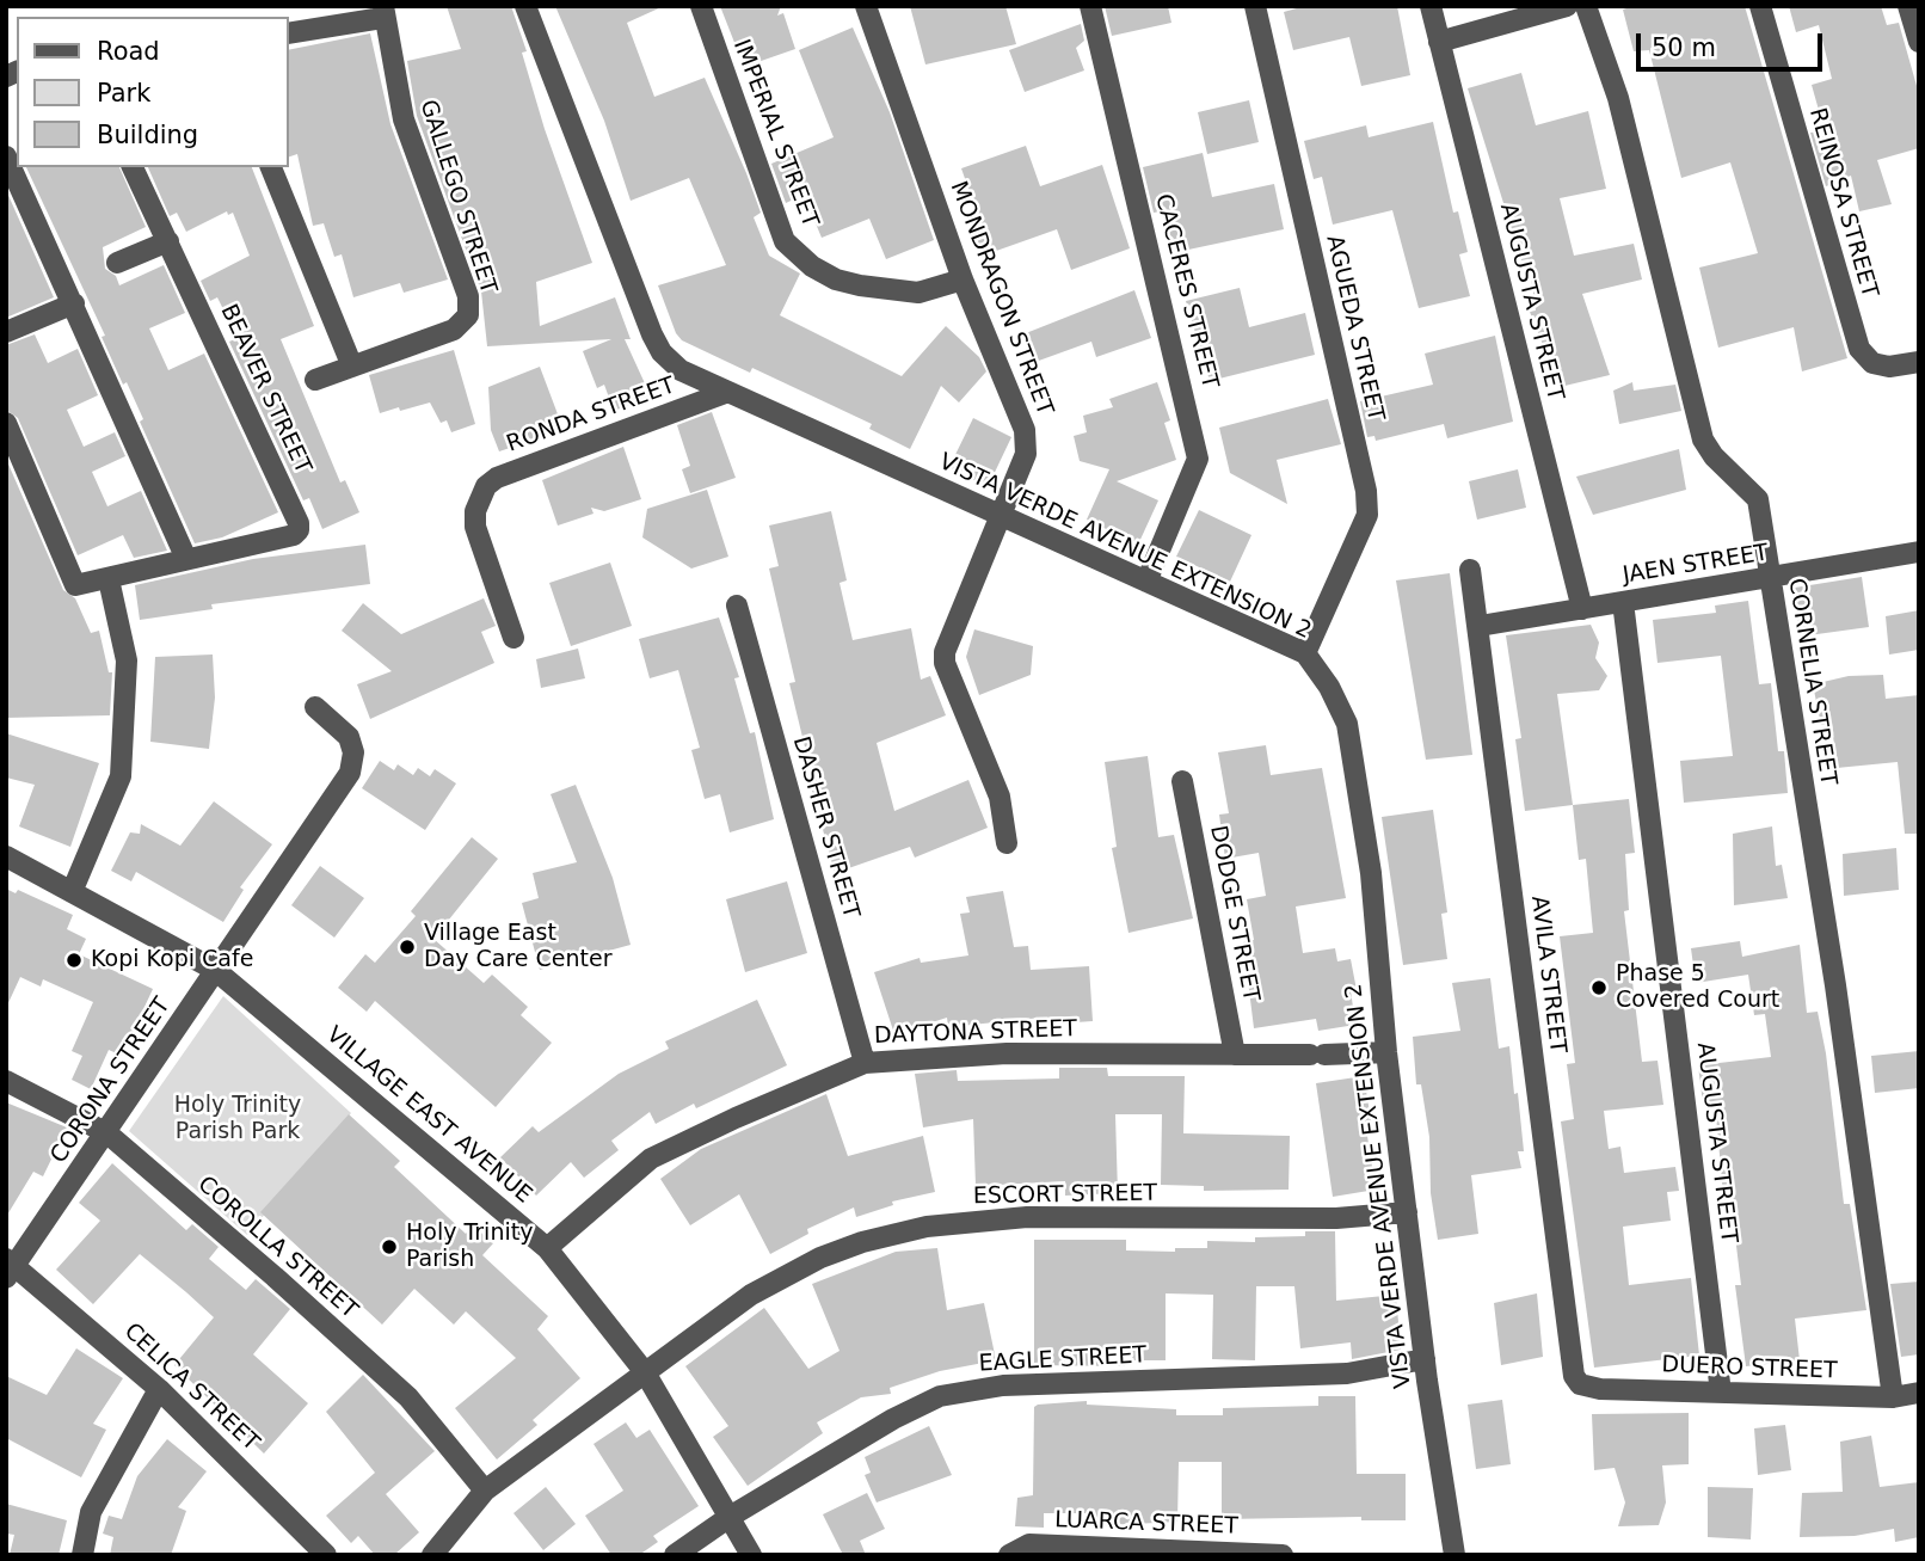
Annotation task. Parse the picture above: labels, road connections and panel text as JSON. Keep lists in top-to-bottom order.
{
  "streets": {
    "street": [
      "IMPERIAL STREET",
      "GALLEGO STREET",
      "REINOSA STREET",
      "CACERES STREET",
      "MONDRAGON STREET",
      "AUGUSTA STREET",
      "AGUEDA STREET",
      "BEAVER STREET",
      "RONDA STREET",
      "VISTA VERDE AVENUE EXTENSION 2",
      "JAEN STREET",
      "CORNELIA STREET",
      "DASHER STREET",
      "DODGE STREET",
      "AVILA STREET",
      "DAYTONA STREET",
      "CORONA STREET",
      "VILLAGE EAST AVENUE",
      "ESCORT STREET",
      "COROLLA STREET",
      "EAGLE STREET",
      "DUERO STREET",
      "CELICA STREET",
      "LUARCA STREET"
    ]
  },
  "crossings": [
    ["IMPERIAL STREET", "MONDRAGON STREET"],
    ["CACERES STREET", "VISTA VERDE AVENUE EXTENSION 2"],
    ["MONDRAGON STREET", "VISTA VERDE AVENUE EXTENSION 2"],
    ["AUGUSTA STREET", "JAEN STREET"],
    ["AUGUSTA STREET", "DUERO STREET"],
    ["AGUEDA STREET", "VISTA VERDE AVENUE EXTENSION 2"],
    ["RONDA STREET", "VISTA VERDE AVENUE EXTENSION 2"],
    ["VISTA VERDE AVENUE EXTENSION 2", "DAYTONA STREET"],
    ["VISTA VERDE AVENUE EXTENSION 2", "ESCORT STREET"],
    ["VISTA VERDE AVENUE EXTENSION 2", "EAGLE STREET"],
    ["JAEN STREET", "CORNELIA STREET"],
    ["JAEN STREET", "AVILA STREET"],
    ["CORNELIA STREET", "DUERO STREET"],
    ["DASHER STREET", "DAYTONA STREET"],
    ["DODGE STREET", "DAYTONA STREET"],
    ["AVILA STREET", "DUERO STREET"],
    ["DAYTONA STREET", "VILLAGE EAST AVENUE"],
    ["CORONA STREET", "VILLAGE EAST AVENUE"],
    ["CORONA STREET", "COROLLA STREET"],
    ["CORONA STREET", "CELICA STREET"],
    ["VILLAGE EAST AVENUE", "ESCORT STREET"],
    ["VILLAGE EAST AVENUE", "EAGLE STREET"],
    ["ESCORT STREET", "COROLLA STREET"]
  ],
  "parks": ["Holy Trinity Parish Park"],
  "places": [
    "Village East Day Care Center",
    "Kopi Kopi Cafe",
    "Phase 5 Covered Court",
    "Holy Trinity Parish"
  ],
  "legend": ["Road", "Park", "Building"],
  "scale_bar": "50 m"
}
